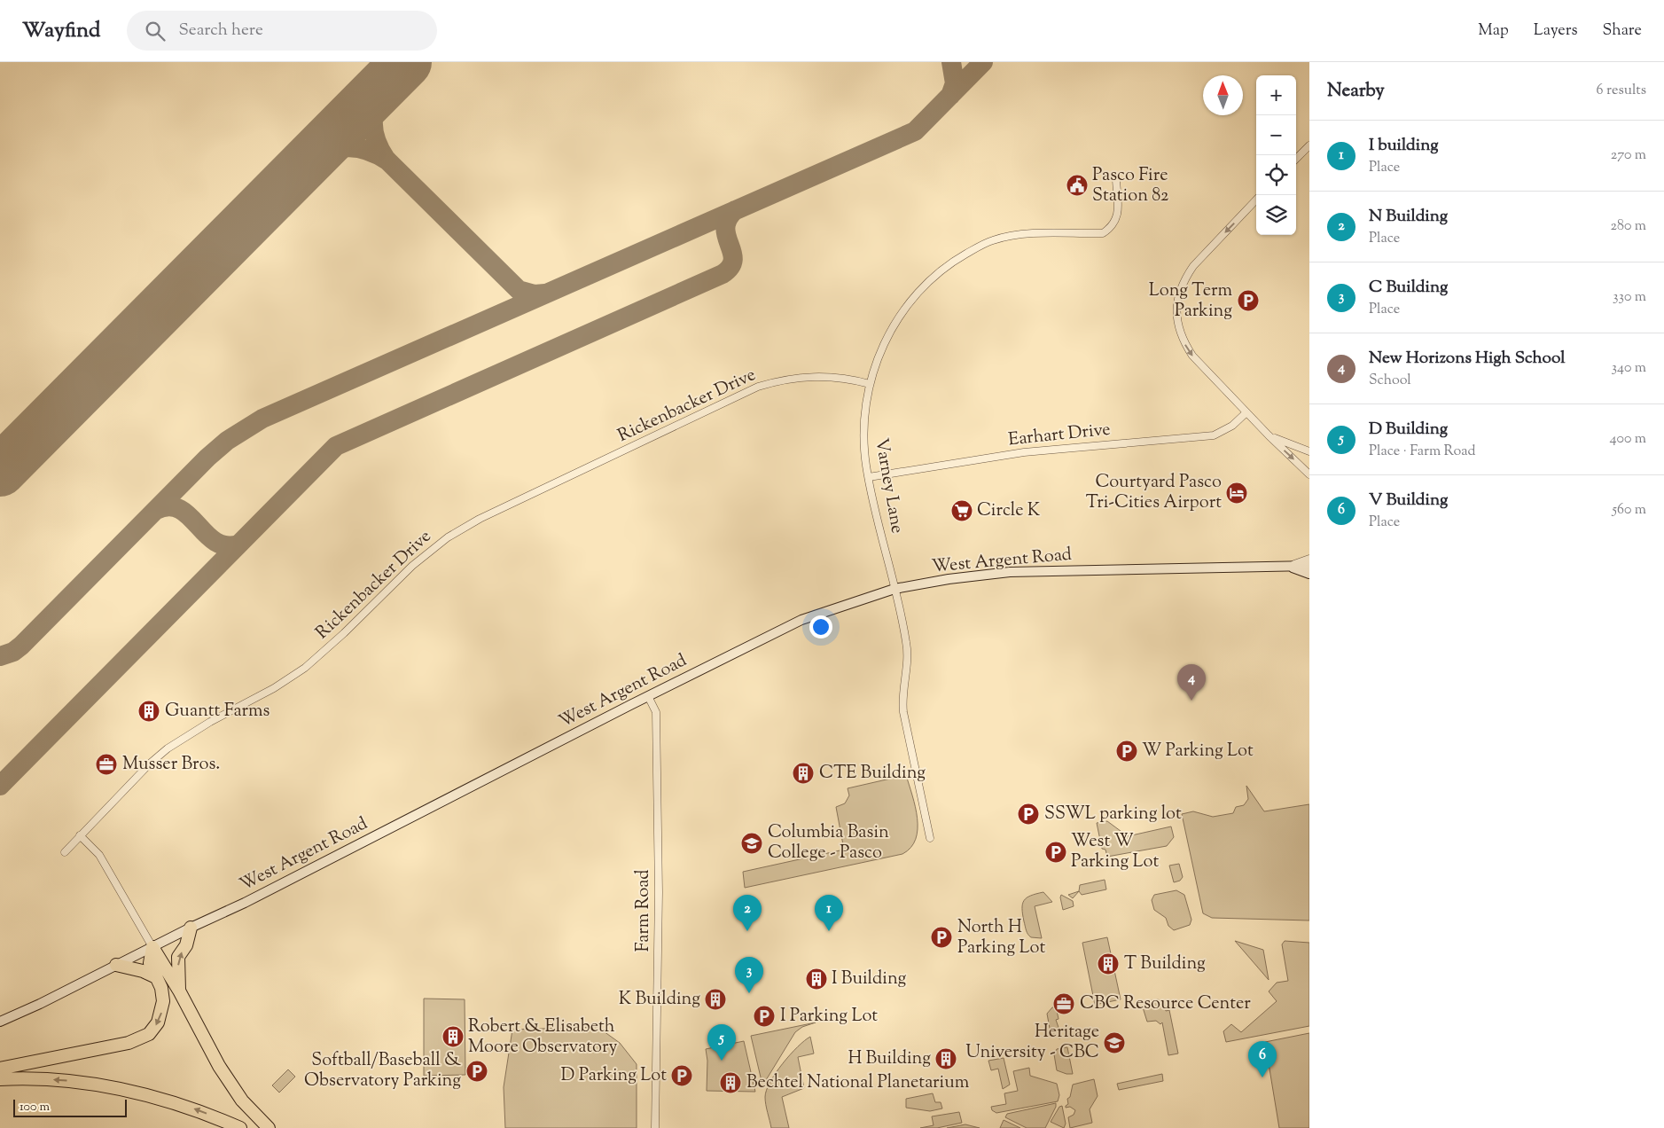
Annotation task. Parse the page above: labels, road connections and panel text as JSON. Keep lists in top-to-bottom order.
{
  "streets": {
    "main road": ["West Argent Road"],
    "street": [
      "Rickenbacker Drive",
      "Earhart Drive",
      "Varney Lane",
      "Farm Road"
    ]
  },
  "crossings": [
    ["Rickenbacker Drive", "Varney Lane"],
    ["Earhart Drive", "Varney Lane"],
    ["Varney Lane", "West Argent Road"],
    ["West Argent Road", "Farm Road"]
  ],
  "places": {
    "public building": ["Pasco Fire Station 82"],
    "parking": [
      "Long Term Parking",
      "W Parking Lot",
      "SSWL parking lot",
      "West W Parking Lot",
      "North H Parking Lot",
      "I Parking Lot",
      "Softball/Baseball & Observatory Parking",
      "D Parking Lot"
    ],
    "hotel": ["Courtyard Pasco Tri-Cities Airport"],
    "supermarket": ["Circle K"],
    "building": [
      "Guantt Farms",
      "CTE Building",
      "T Building",
      "I Building",
      "K Building",
      "Robert & Elisabeth Moore Observatory",
      "H Building",
      "Bechtel National Planetarium"
    ],
    "office": ["Musser Bros.", "CBC Resource Center"],
    "school or university": ["Columbia Basin College - Pasco", "Heritage University - CBC"]
  },
  "scale_bar": "100 m",
  "north": "top",
  "page": {
    "header": "Wayfind",
    "search": "Search here",
    "nav": ["Map", "Layers", "Share"],
    "heading": ["Nearby", "6 results"],
    "map_buttons": ["+", "−"],
    "list": [
      {
        "mark": "1",
        "name": "I building",
        "note": "Place",
        "value": "270 m"
      },
      {
        "mark": "2",
        "name": "N Building",
        "note": "Place",
        "value": "280 m"
      },
      {
        "mark": "3",
        "name": "C Building",
        "note": "Place",
        "value": "330 m"
      },
      {
        "mark": "4",
        "name": "New Horizons High School",
        "note": "School",
        "value": "340 m"
      },
      {
        "mark": "5",
        "name": "D Building",
        "note": "Place · Farm Road",
        "value": "400 m"
      },
      {
        "mark": "6",
        "name": "V Building",
        "note": "Place",
        "value": "560 m"
      }
    ],
    "pins": [
      "4",
      "1",
      "2",
      "3",
      "5",
      "6"
    ],
    "scale": "100 m"
  }
}
